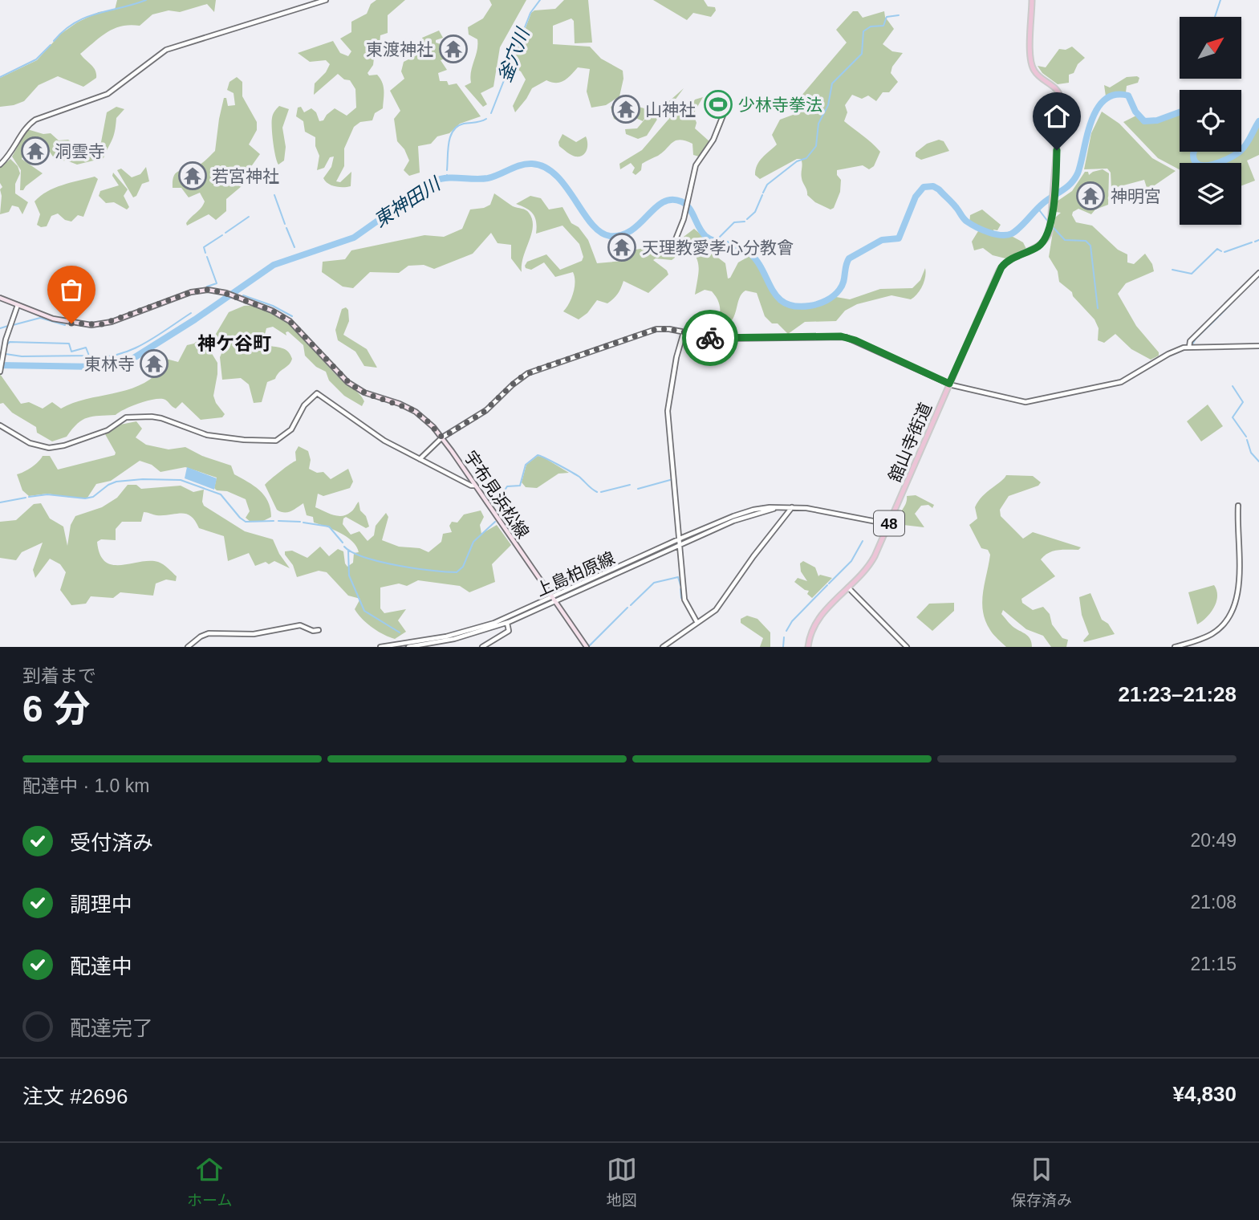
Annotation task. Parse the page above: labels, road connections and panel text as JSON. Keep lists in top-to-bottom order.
{
  "streets": {
    "main road": ["舘山寺街道", "宇布見浜松線", "48"],
    "street": ["上島柏原線"]
  },
  "crossings": [
    ["舘山寺街道", "上島柏原線"],
    ["宇布見浜松線", "上島柏原線"]
  ],
  "districts": ["神ケ谷町"],
  "water": ["釜穴川", "東神田川"],
  "places": {
    "temple": [
      "東渡神社",
      "山神社",
      "洞雲寺",
      "若宮神社",
      "神明宮",
      "天理教愛孝心分教會",
      "東林寺"
    ],
    "sports": ["少林寺拳法"]
  },
  "north": "top right",
  "page": {
    "heading": ["6 分", "到着まで", "21:23–21:28"],
    "panel": ["注文 #2696", "¥4,830"],
    "bar": "配達中 · 1.0 km",
    "list": [
      ["受付済み", "20:49"],
      ["調理中", "21:08"],
      ["配達中", "21:15"],
      "配達完了"
    ],
    "tabs": ["ホーム", "地図", "保存済み"]
  }
}
